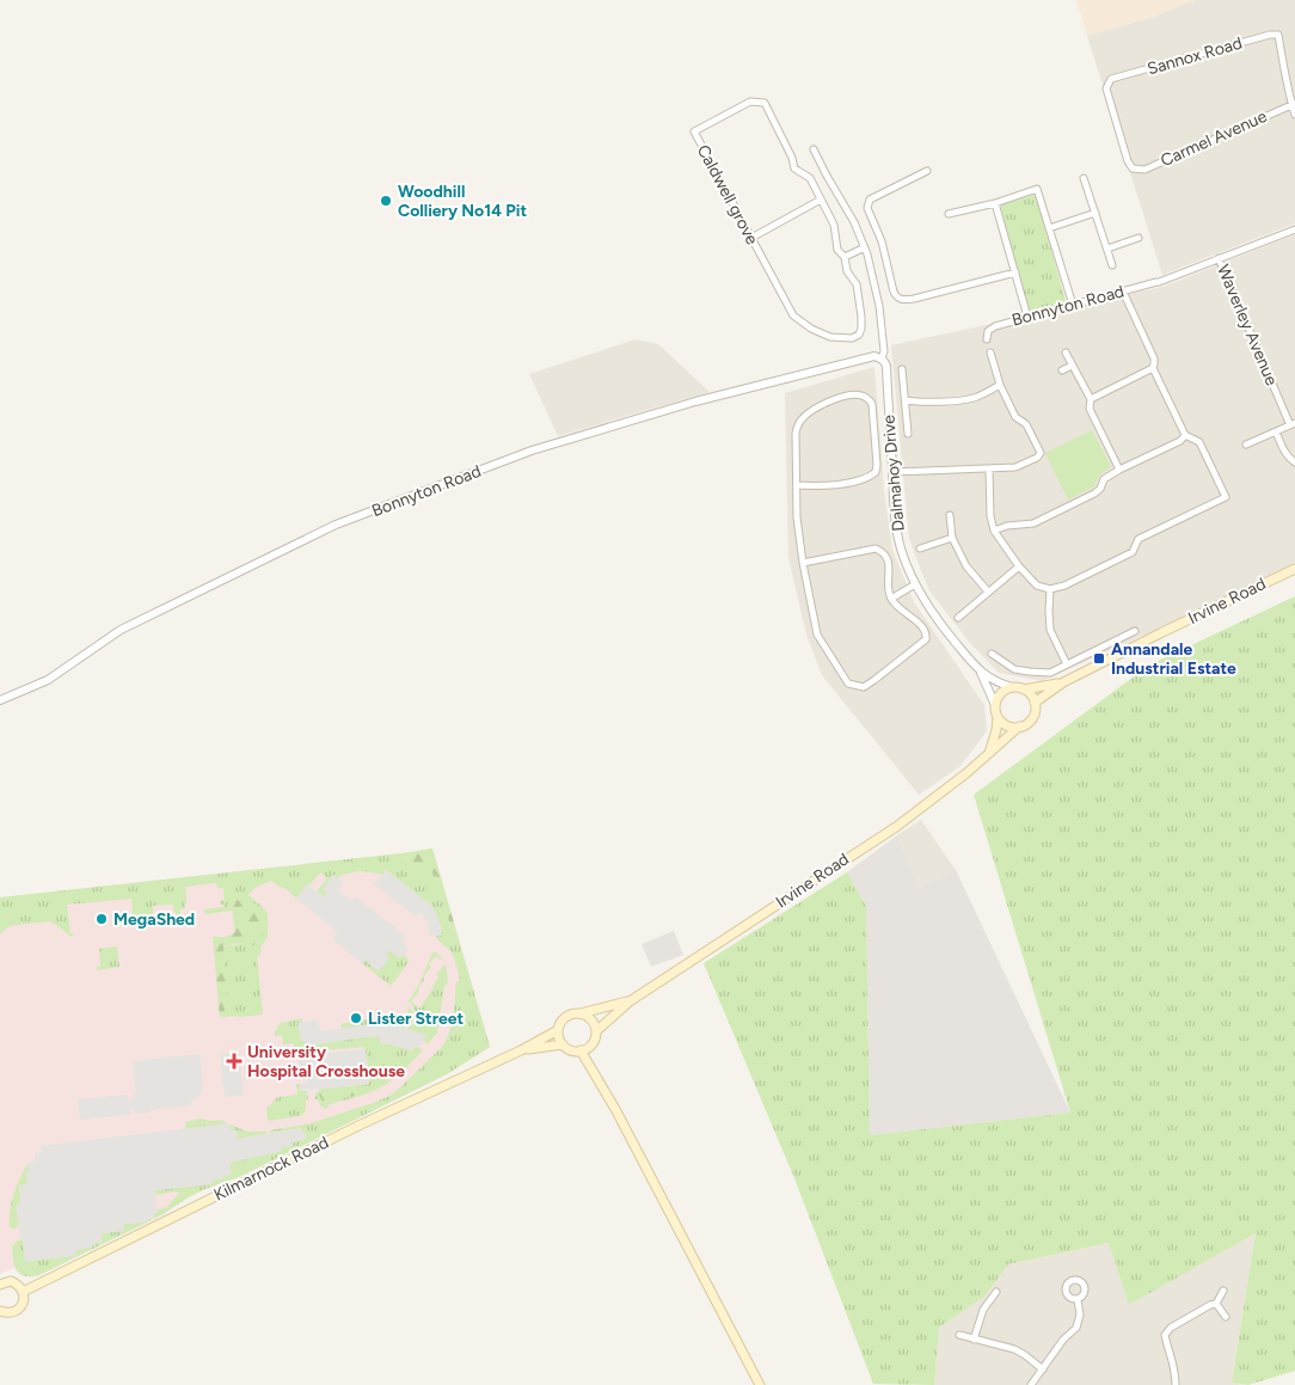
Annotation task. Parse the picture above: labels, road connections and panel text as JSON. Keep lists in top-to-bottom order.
{
  "streets": {
    "main road": ["Irvine Road", "Kilmarnock Road"],
    "street": [
      "Sannox Road",
      "Carmel Avenue",
      "Caldwell grove",
      "Bonnyton Road",
      "Waverley Avenue",
      "Dalmahoy Drive"
    ]
  },
  "crossings": [
    ["Sannox Road", "Carmel Avenue"],
    ["Bonnyton Road", "Waverley Avenue"],
    ["Bonnyton Road", "Dalmahoy Drive"],
    ["Irvine Road", "Kilmarnock Road"]
  ],
  "places": {
    "other": ["Woodhill Colliery No14 Pit", "MegaShed", "Lister Street"],
    "transit": ["Annandale Industrial Estate"],
    "health": ["University Hospital Crosshouse"]
  }
}
